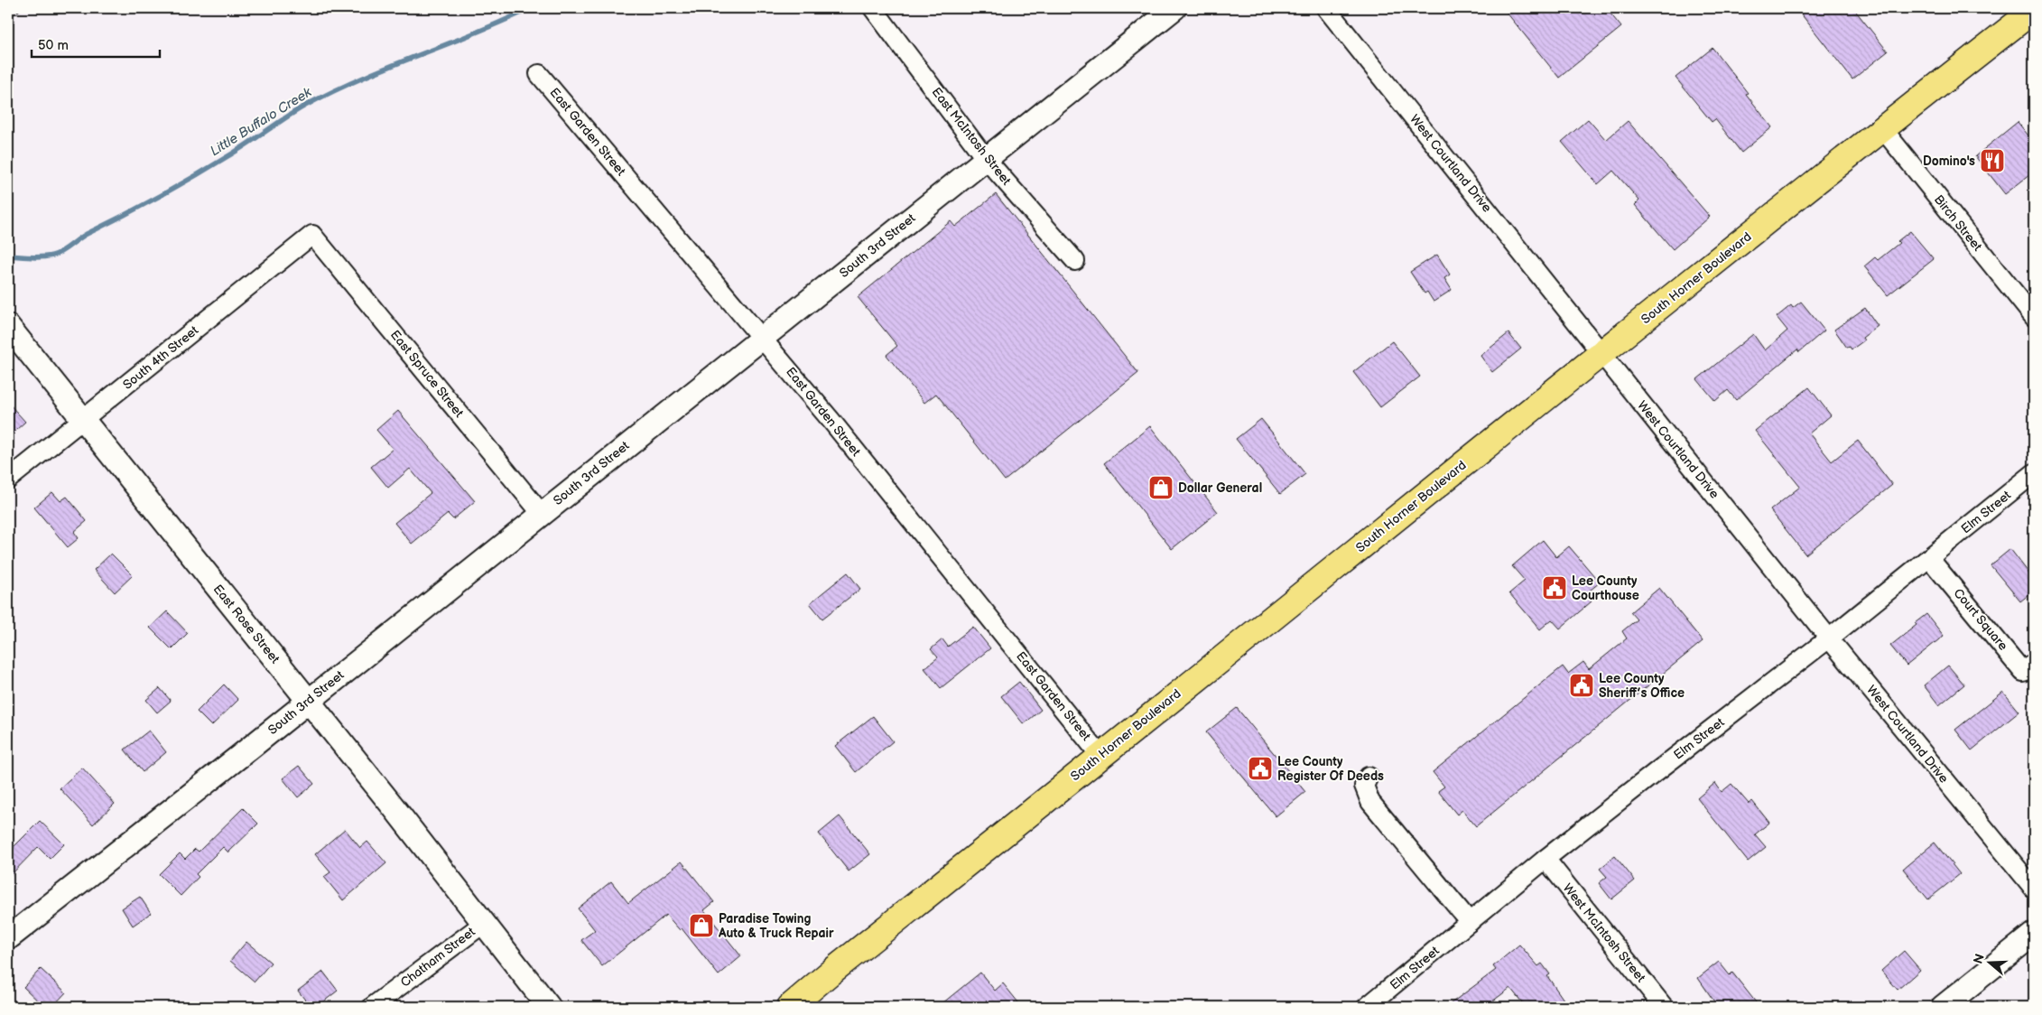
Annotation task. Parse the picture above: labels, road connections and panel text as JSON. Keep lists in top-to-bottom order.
{
  "streets": {
    "main road": ["South Horner Boulevard"],
    "street": [
      "East Garden Street",
      "East McIntosh Street",
      "West Courtland Drive",
      "Birch Street",
      "South 3rd Street",
      "South 4th Street",
      "East Spruce Street",
      "Elm Street",
      "Court Square",
      "East Rose Street",
      "West McIntosh Street",
      "Chatham Street"
    ]
  },
  "crossings": [
    ["East Garden Street", "South 3rd Street"],
    ["East Garden Street", "South Horner Boulevard"],
    ["East McIntosh Street", "South 3rd Street"],
    ["West Courtland Drive", "South Horner Boulevard"],
    ["West Courtland Drive", "Elm Street"],
    ["Birch Street", "South Horner Boulevard"],
    ["South 3rd Street", "East Spruce Street"],
    ["South 3rd Street", "East Rose Street"],
    ["South 4th Street", "East Spruce Street"],
    ["South 4th Street", "East Rose Street"],
    ["Elm Street", "Court Square"],
    ["Elm Street", "West McIntosh Street"],
    ["East Rose Street", "Chatham Street"]
  ],
  "water": ["Little Buffalo Creek"],
  "places": {
    "restaurant": ["Domino's"],
    "shop": ["Dollar General", "Paradise Towing Auto & Truck Repair"],
    "public building": ["Lee County Courthouse", "Lee County Sheriff’s Office", "Lee County Register Of Deeds"]
  },
  "scale_bar": "50 m",
  "north": "left"
}
